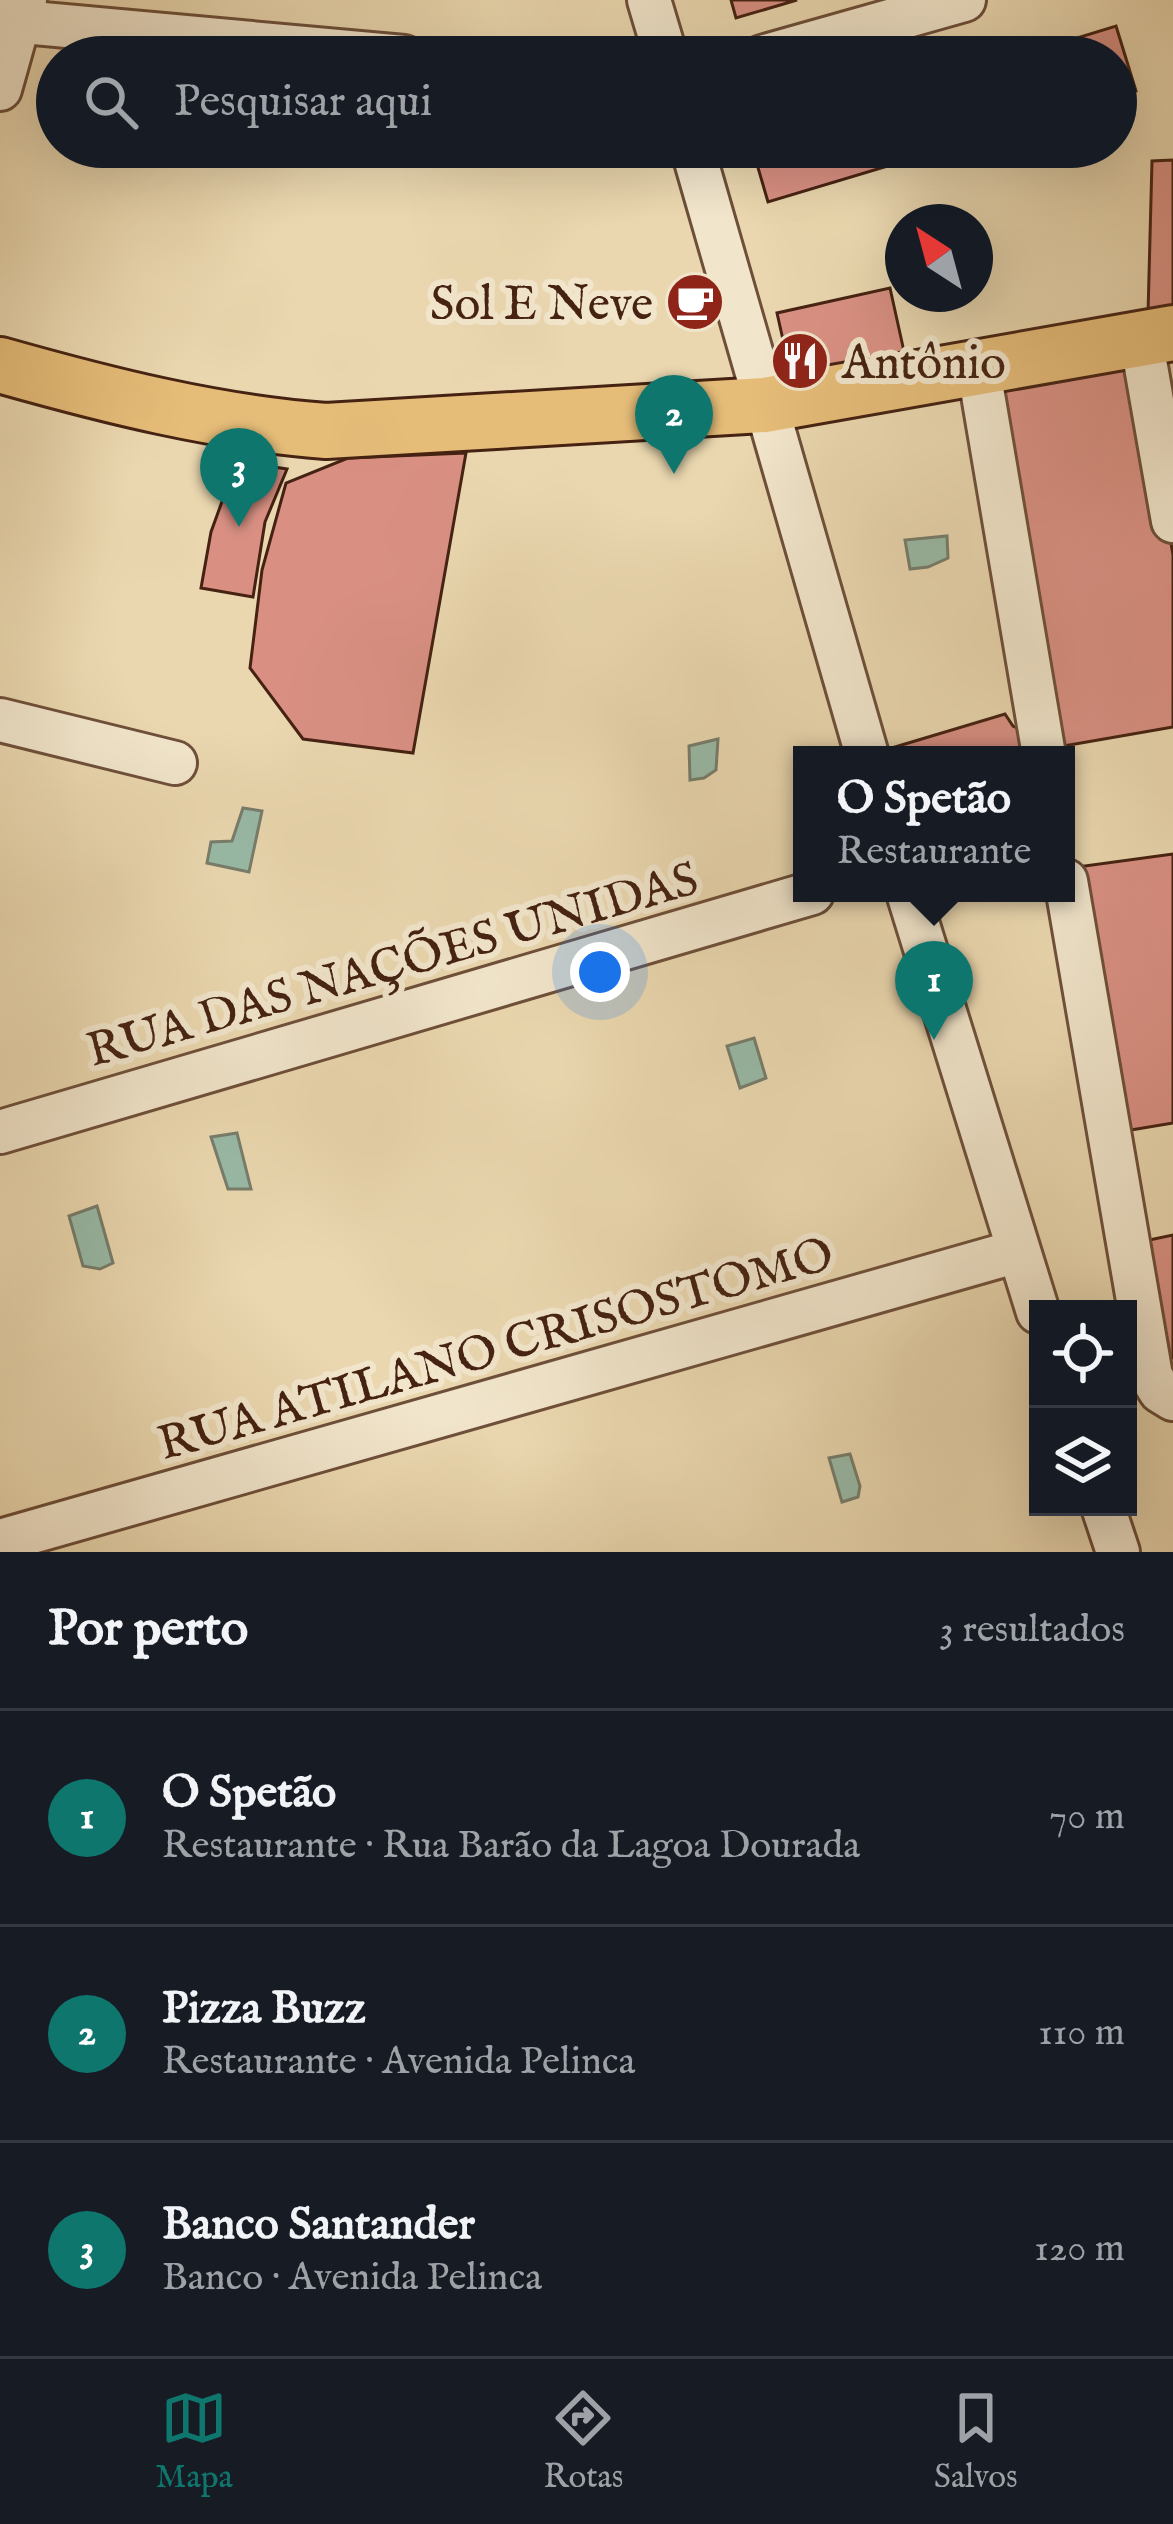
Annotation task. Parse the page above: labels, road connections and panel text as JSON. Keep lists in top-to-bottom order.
{
  "streets": {
    "street": ["RUA DAS NAÇÕES UNIDAS", "RUA ATILANO CRISOSTOMO"]
  },
  "places": {
    "cafe": ["Sol E Neve"],
    "restaurant": ["Antônio"]
  },
  "north": "top left",
  "page": {
    "search": "Pesquisar aqui",
    "pins": ["2", "3", "1"],
    "popup": ["O Spetão", "Restaurante"],
    "heading": ["Por perto", "3 resultados"],
    "list": [
      {
        "mark": "1",
        "name": "O Spetão",
        "note": "Restaurante · Rua Barão da Lagoa Dourada",
        "value": "70 m"
      },
      {
        "mark": "2",
        "name": "Pizza Buzz",
        "note": "Restaurante · Avenida Pelinca",
        "value": "110 m"
      },
      {
        "mark": "3",
        "name": "Banco Santander",
        "note": "Banco · Avenida Pelinca",
        "value": "120 m"
      }
    ],
    "nav": ["Mapa", "Rotas", "Salvos"]
  }
}
